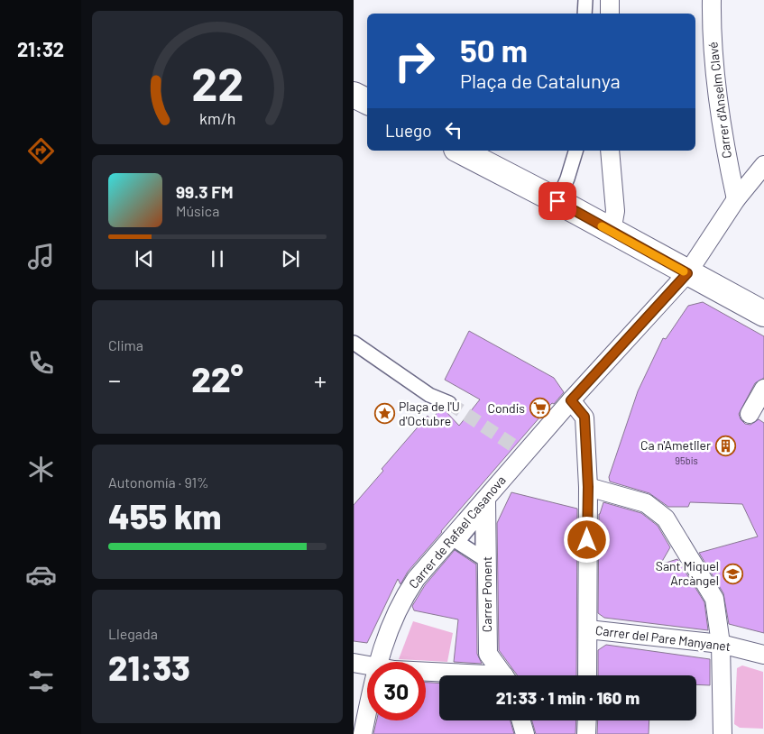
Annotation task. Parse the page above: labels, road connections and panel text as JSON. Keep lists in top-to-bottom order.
{
  "streets": {
    "street": [
      "Carrer d'Anselm Clavé",
      "Carrer de Rafael Casanova",
      "Carrer Ponent",
      "Carrer del Pare Manyanet"
    ]
  },
  "crossings": [
    ["Carrer d'Anselm Clavé", "Carrer de Rafael Casanova"],
    ["Carrer de Rafael Casanova", "Carrer Ponent"]
  ],
  "places": {
    "supermarket": ["Condis"],
    "place": ["Plaça de l'U d'Octubre"],
    "building": ["Ca n'Ametller"],
    "school or university": ["Sant Miquel Arcàngel"]
  },
  "house_numbers": ["95bis"],
  "page": {
    "tabs": "21:32",
    "turn": ["50 m", "Plaça de Catalunya"],
    "then": "Luego",
    "song": ["99.3 FM", "Música"],
    "tile": [
      "Clima",
      ["Autonomía · 91%", "455 km"],
      ["Llegada", "21:33"]
    ],
    "heat": ["−", "22°", "+"],
    "limit": "30",
    "trip": "21:33 · 1 min · 160 m",
    "gauge": ["22", "km/h"]
  }
}
